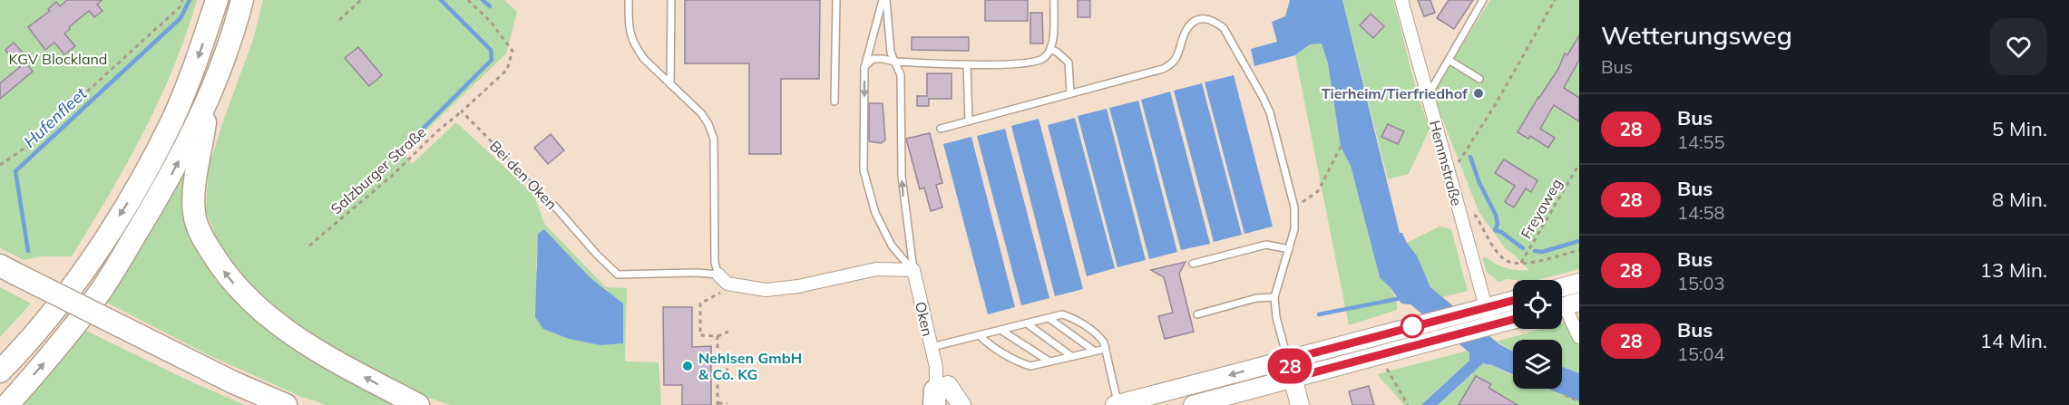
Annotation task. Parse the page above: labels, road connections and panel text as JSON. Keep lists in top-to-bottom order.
{
  "streets": {
    "street": ["Hemmstraße", "Oken"],
    "lane": ["Bei den Oken"],
    "path": ["Salzburger Straße", "Freyaweg"]
  },
  "crossings": [
    ["Salzburger Straße", "Bei den Oken"]
  ],
  "water": ["Hufenfleet"],
  "parks": ["KGV Blockland"],
  "places": ["Tierheim/Tierfriedhof", "Nehlsen GmbH & Co. KG"],
  "lines": ["bus line 28"],
  "page": {
    "on_map": "28",
    "heading": ["Wetterungsweg", "Bus"],
    "list": [
      {
        "mark": "28",
        "name": "Bus",
        "note": "14:55",
        "value": "5 Min."
      },
      {
        "mark": "28",
        "name": "Bus",
        "note": "14:58",
        "value": "8 Min."
      },
      {
        "mark": "28",
        "name": "Bus",
        "note": "15:03",
        "value": "13 Min."
      },
      {
        "mark": "28",
        "name": "Bus",
        "note": "15:04",
        "value": "14 Min."
      }
    ]
  }
}
